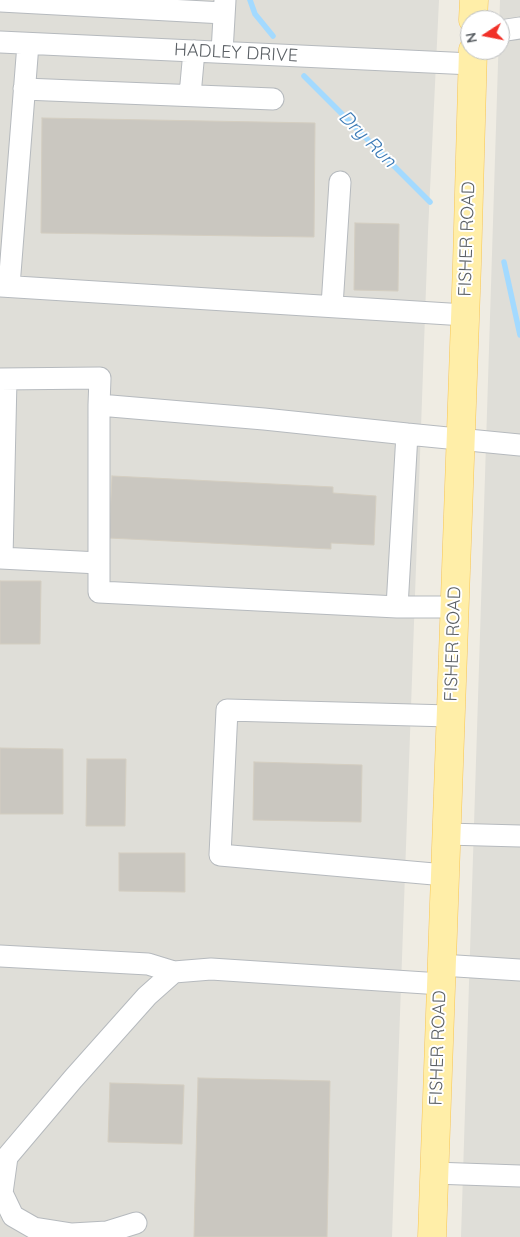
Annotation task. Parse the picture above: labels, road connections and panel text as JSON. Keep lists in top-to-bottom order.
{
  "streets": {
    "main road": ["FISHER ROAD"],
    "street": ["HADLEY DRIVE"]
  },
  "water": ["Dry Run"],
  "north": "left"
}
